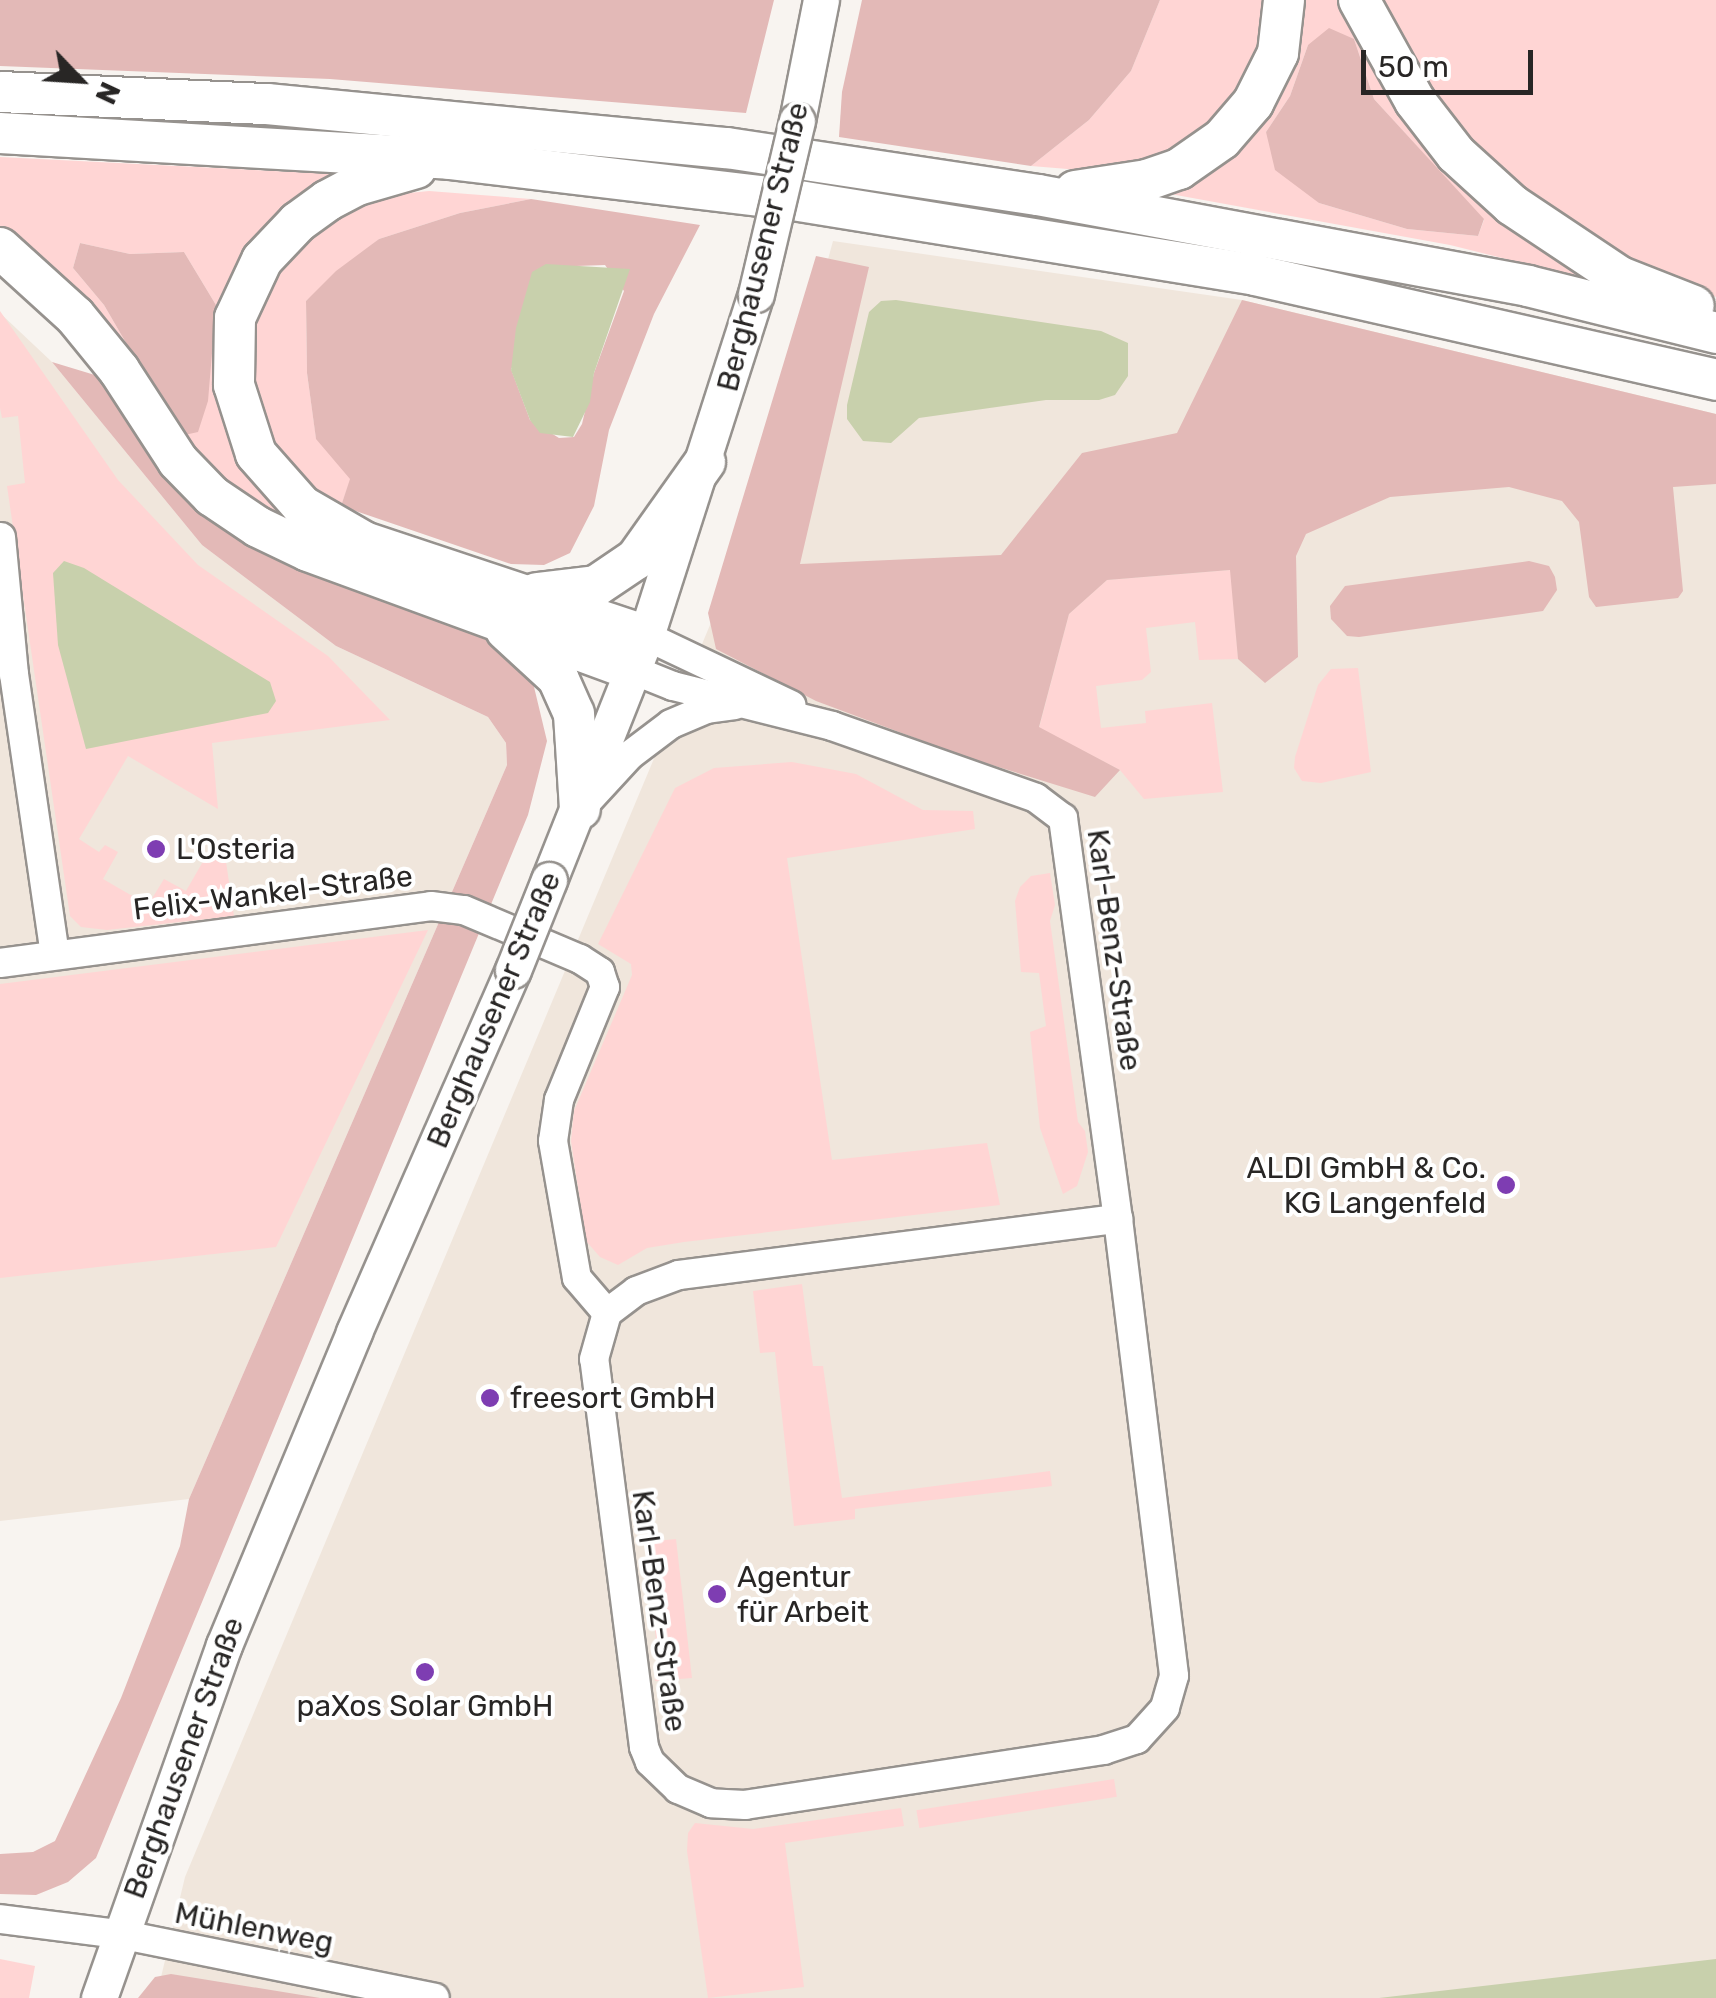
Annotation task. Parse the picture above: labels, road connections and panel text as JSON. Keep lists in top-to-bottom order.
{
  "streets": {
    "main road": ["Berghausener Straße"],
    "street": ["Felix-Wankel-Straße", "Karl-Benz-Straße", "Mühlenweg"]
  },
  "crossings": [
    ["Berghausener Straße", "Karl-Benz-Straße"],
    ["Berghausener Straße", "Mühlenweg"],
    ["Felix-Wankel-Straße", "Karl-Benz-Straße"]
  ],
  "places": [
    "L'Osteria",
    "ALDI GmbH & Co. KG Langenfeld",
    "freesort GmbH",
    "Agentur für Arbeit",
    "paXos Solar GmbH"
  ],
  "scale_bar": "50 m",
  "north": "bottom right"
}
